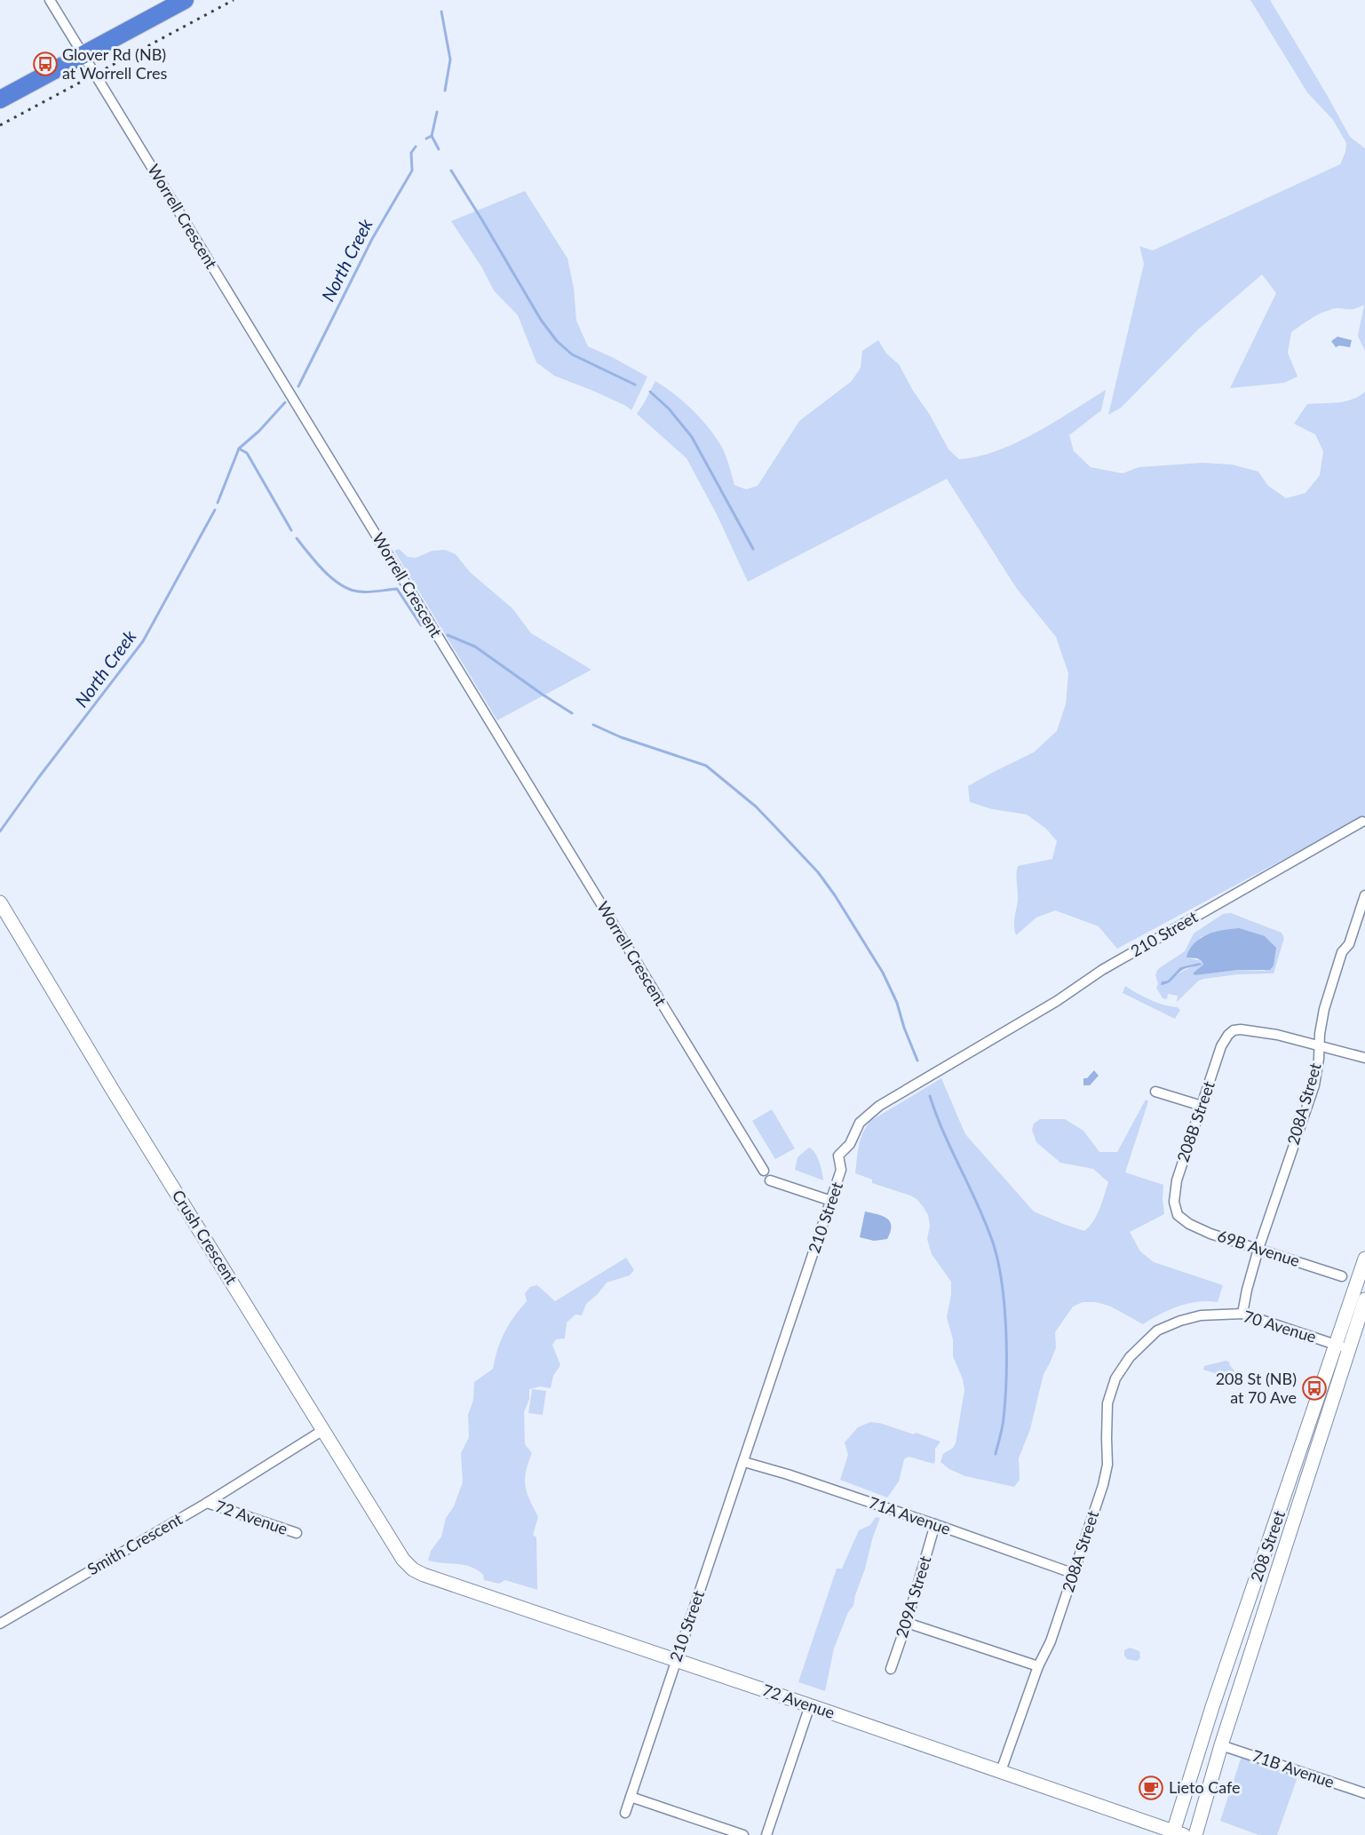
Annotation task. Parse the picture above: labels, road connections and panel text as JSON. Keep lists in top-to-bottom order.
{
  "streets": {
    "main road": ["Crush Crescent", "72 Avenue", "208 Street"],
    "street": [
      "Worrell Crescent",
      "210 Street",
      "208A Street",
      "208B Street",
      "69B Avenue",
      "70 Avenue",
      "71A Avenue",
      "Smith Crescent",
      "209A Street",
      "71B Avenue"
    ]
  },
  "crossings": [
    ["210 Street", "71A Avenue"],
    ["210 Street", "72 Avenue"],
    ["208A Street", "208B Street"],
    ["208A Street", "69B Avenue"],
    ["208A Street", "70 Avenue"],
    ["208A Street", "71A Avenue"],
    ["208A Street", "72 Avenue"],
    ["208B Street", "69B Avenue"],
    ["Crush Crescent", "72 Avenue"],
    ["Crush Crescent", "Smith Crescent"],
    ["70 Avenue", "208 Street"],
    ["71A Avenue", "209A Street"],
    ["72 Avenue", "Smith Crescent"],
    ["72 Avenue", "208 Street"],
    ["208 Street", "71B Avenue"]
  ],
  "water": ["North Creek"],
  "places": {
    "bus stop": ["Glover Rd (NB) at Worrell Cres", "208 St (NB) at 70 Ave"],
    "cafe": ["Lieto Cafe"]
  }
}
